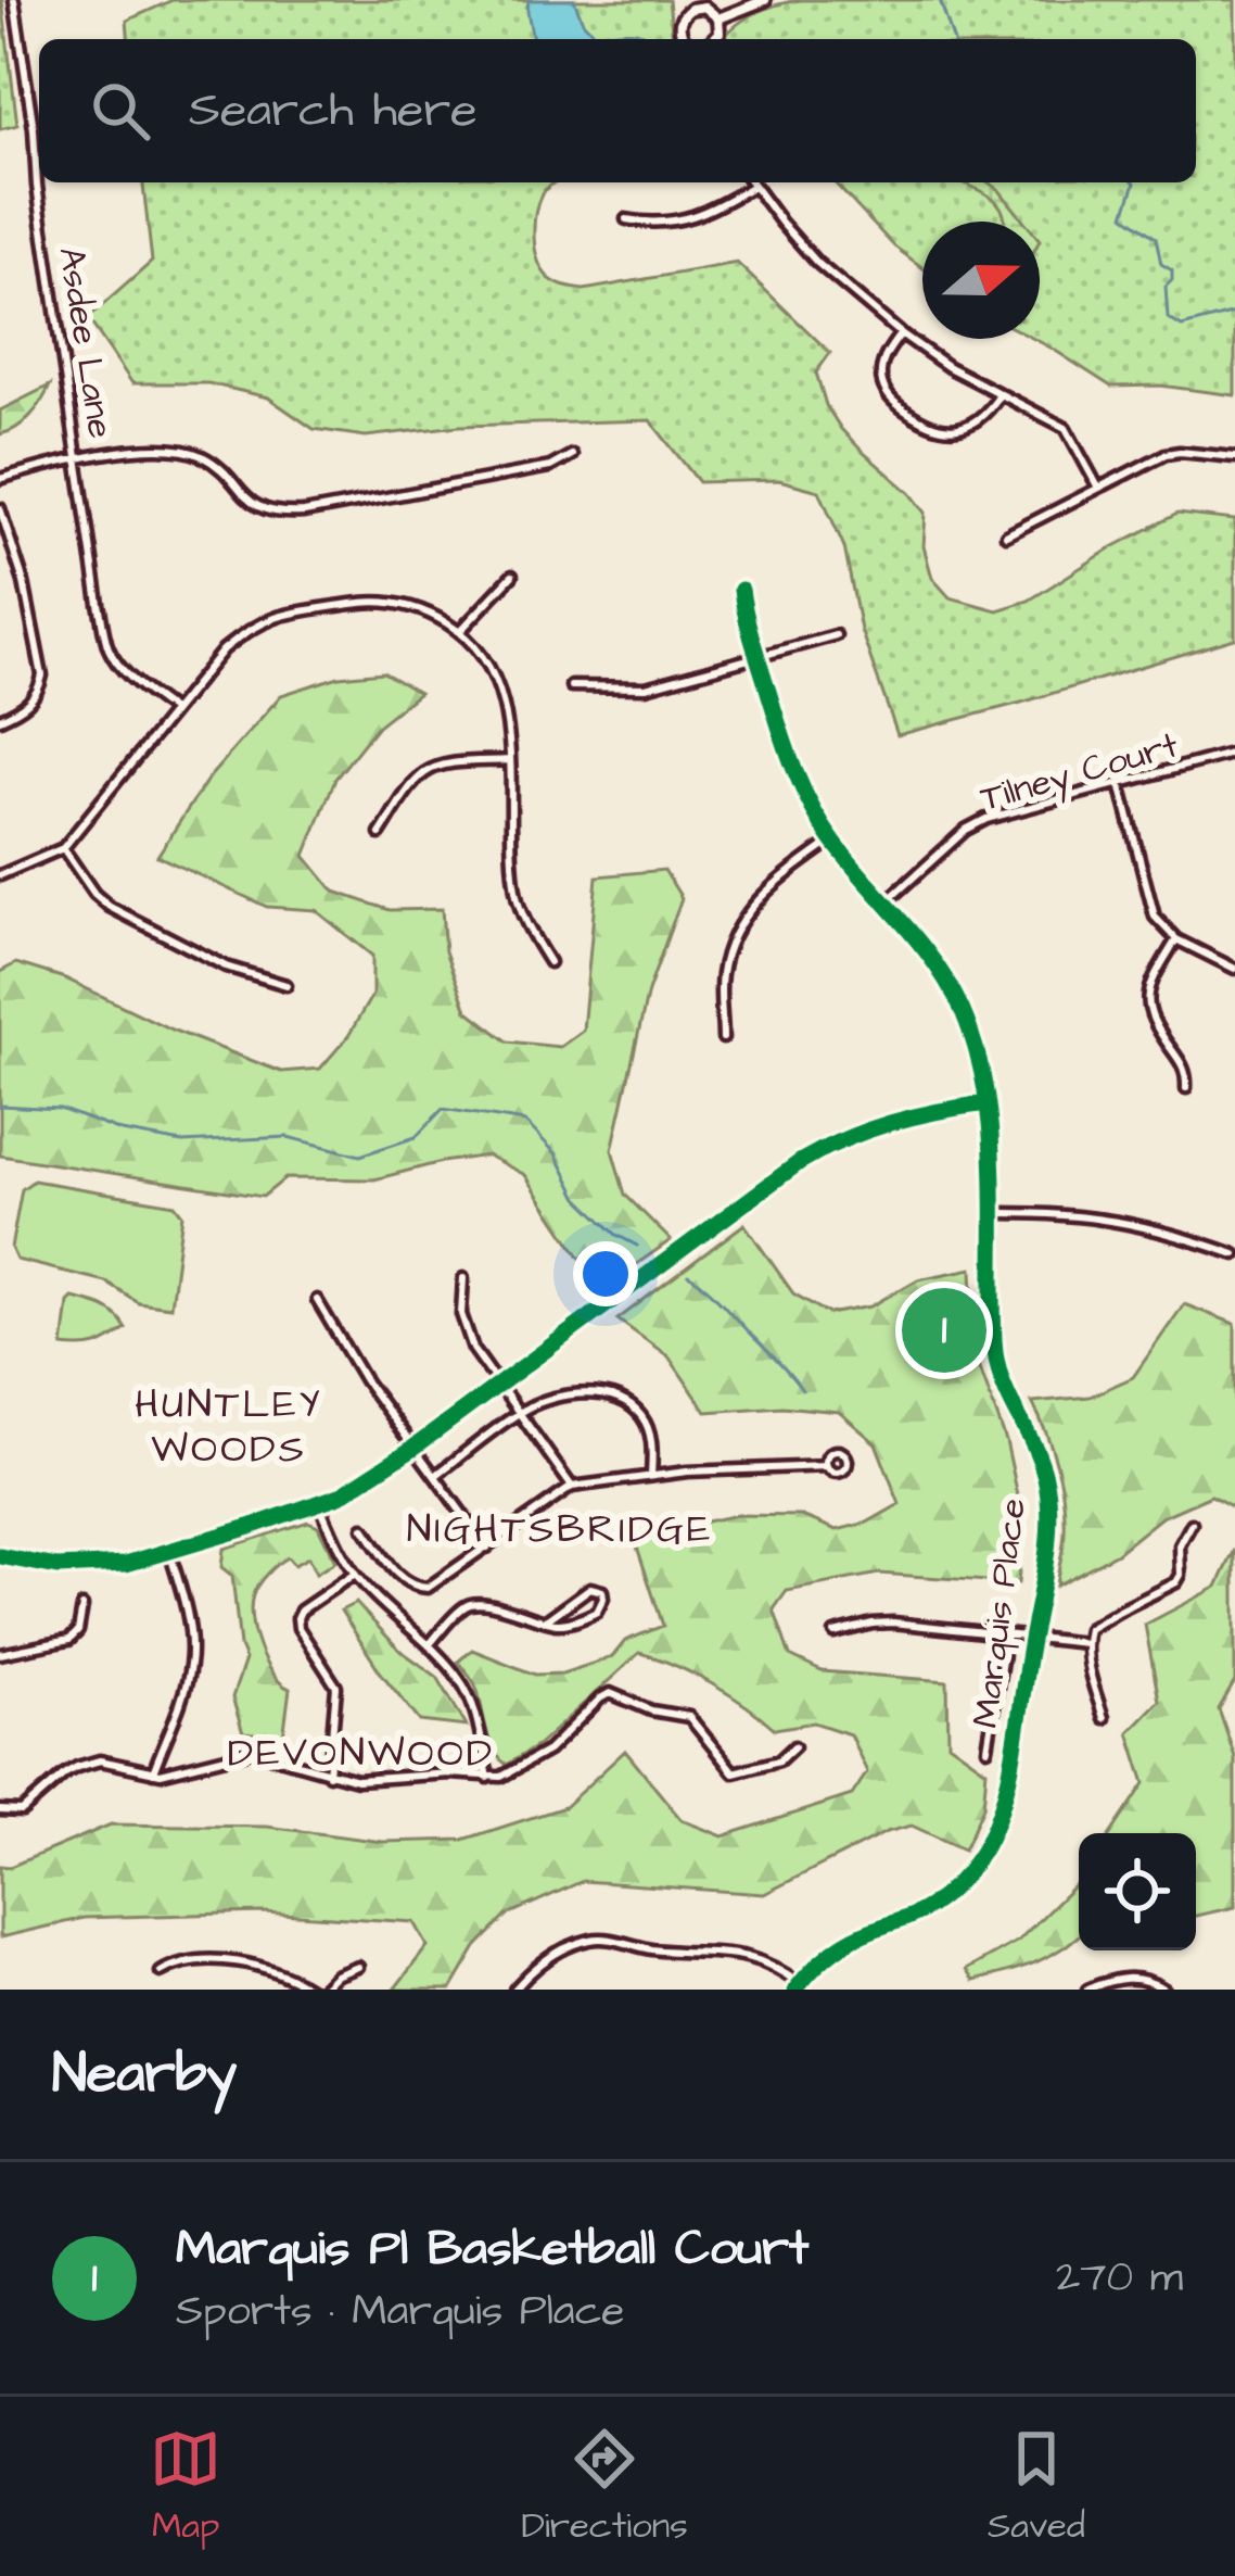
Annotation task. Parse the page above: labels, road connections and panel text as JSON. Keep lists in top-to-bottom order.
{
  "streets": {
    "street": ["Asdee Lane", "Tilney Court", "Marquis Place"]
  },
  "crossings": [
    ["Tilney Court", "Marquis Place"]
  ],
  "districts": ["HUNTLEY WOODS", "NIGHTSBRIDGE", "DEVONWOOD"],
  "north": "right",
  "page": {
    "search": "Search here",
    "pins": "1",
    "heading": "Nearby",
    "list": [
      {
        "mark": "1",
        "name": "Marquis Pl Basketball Court",
        "note": "Sports · Marquis Place",
        "value": "270 m"
      }
    ],
    "nav": ["Map", "Directions", "Saved"]
  }
}
